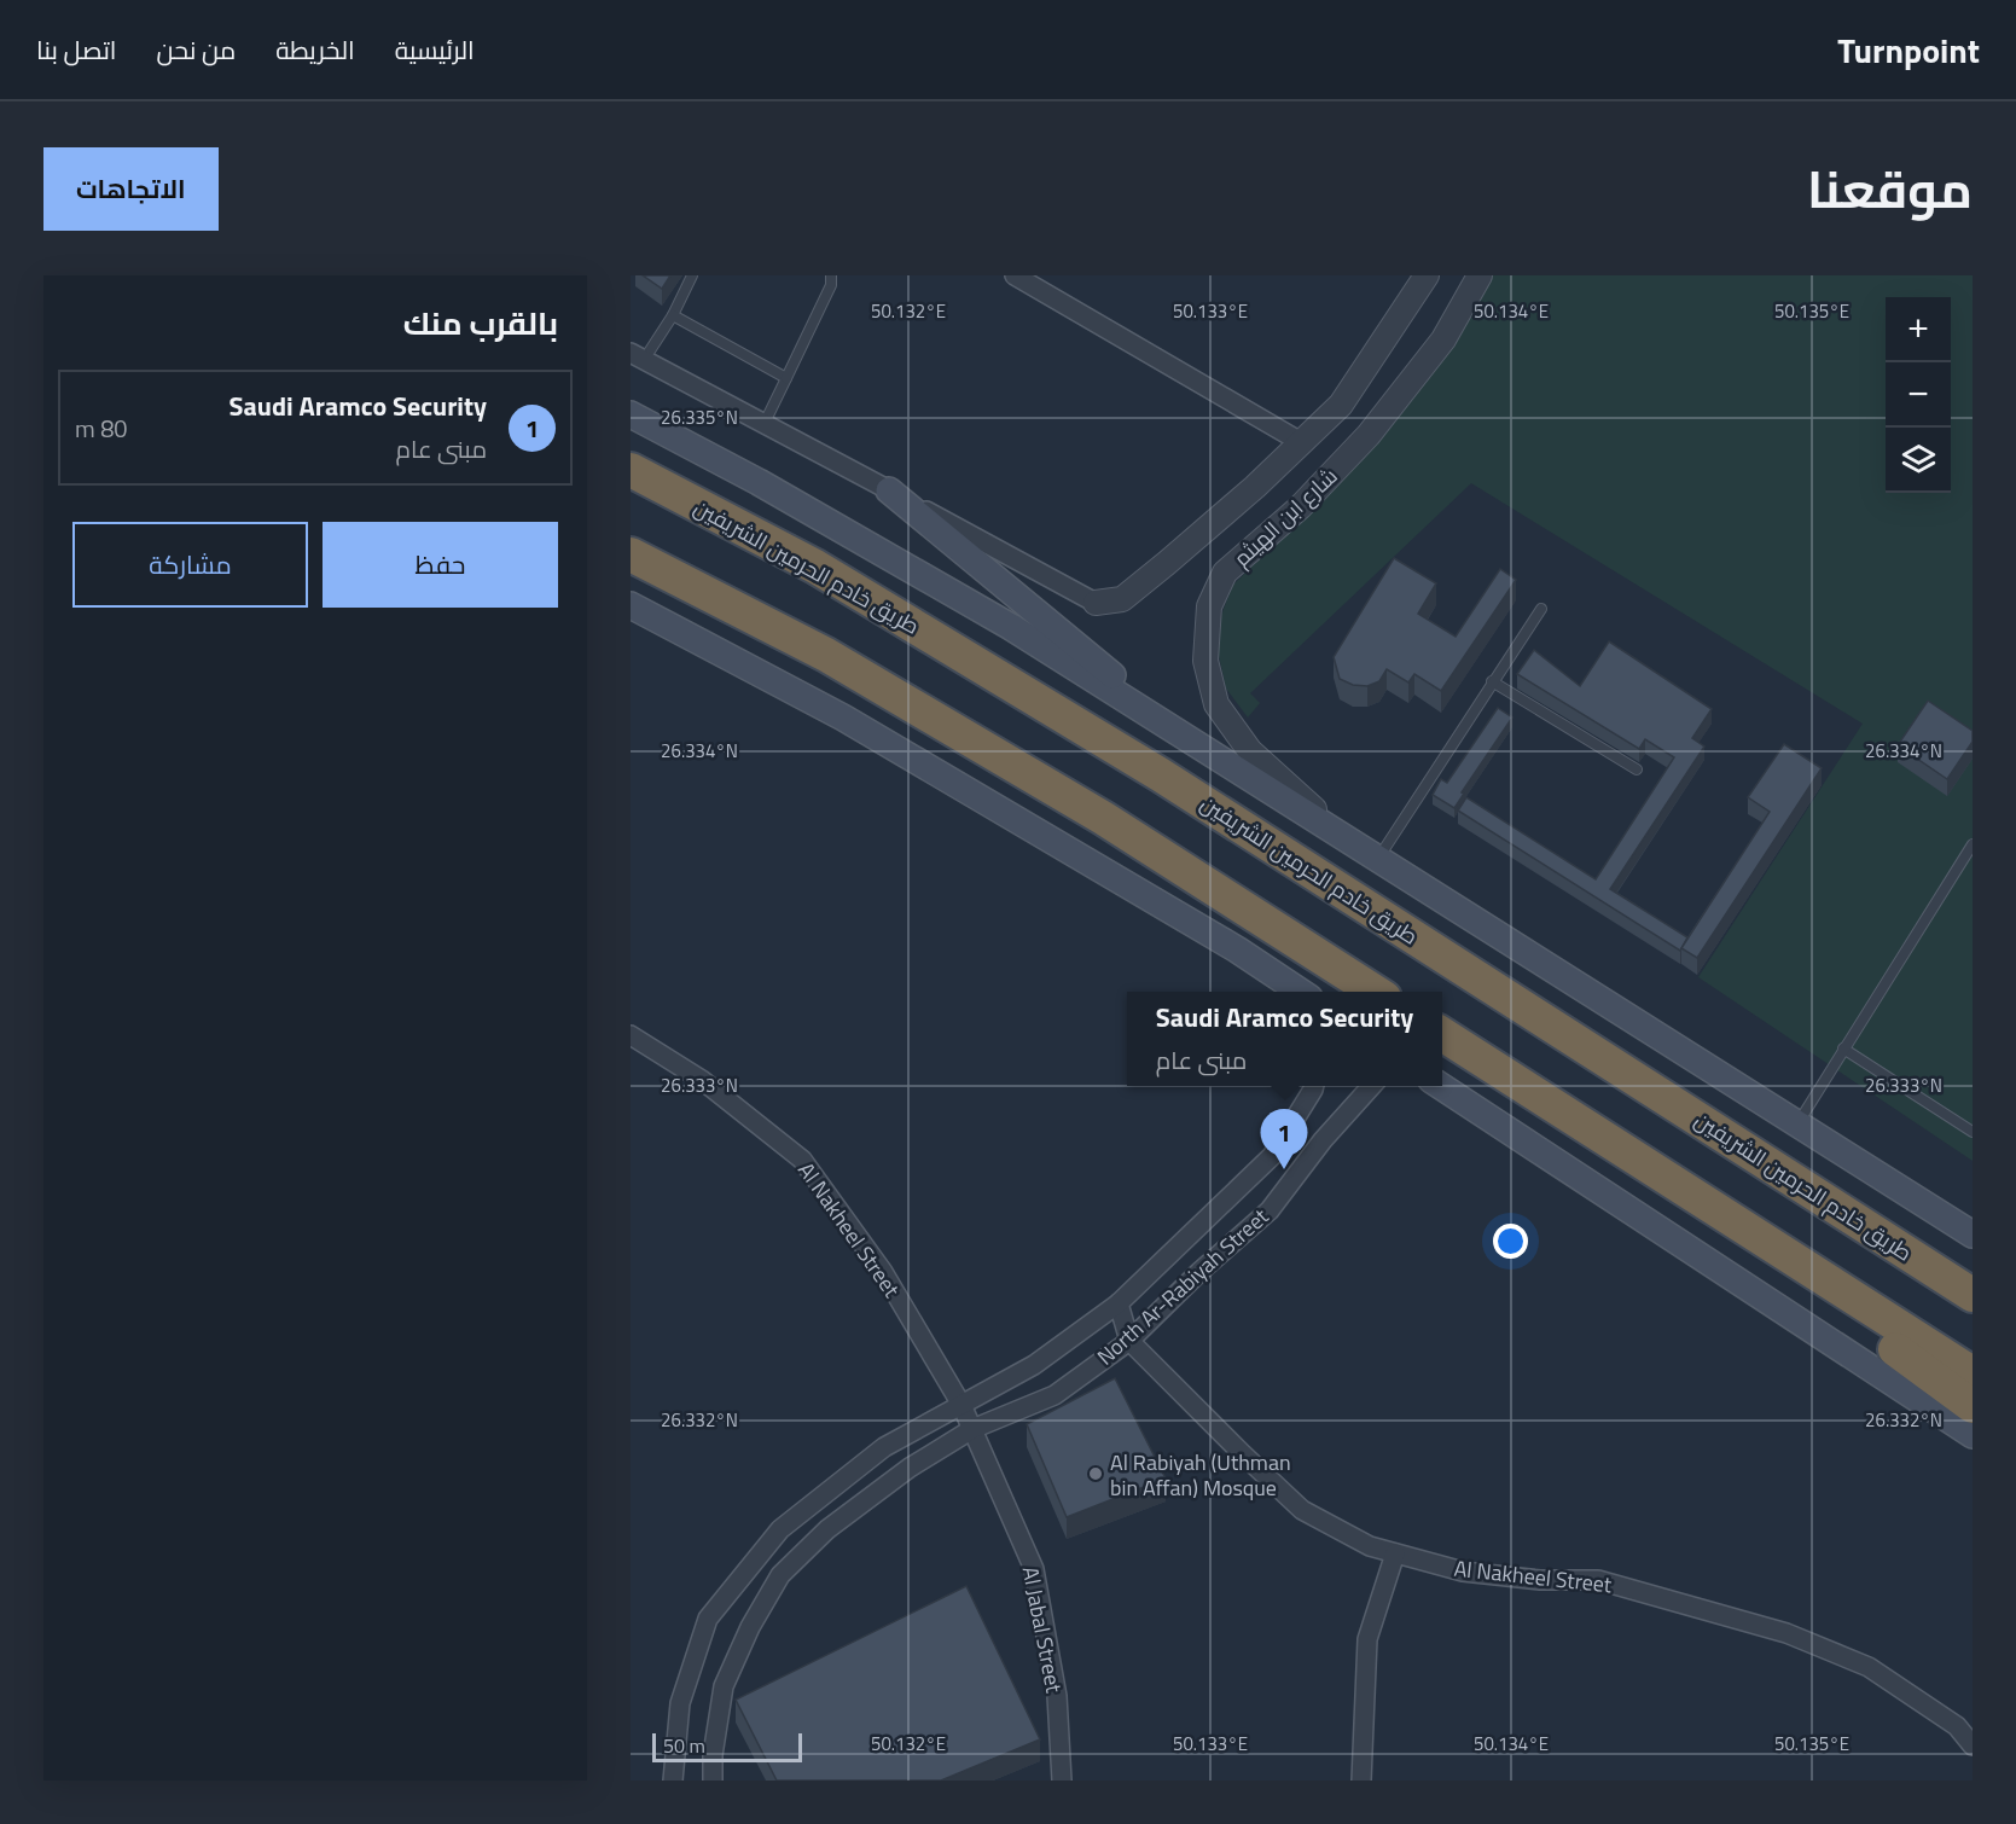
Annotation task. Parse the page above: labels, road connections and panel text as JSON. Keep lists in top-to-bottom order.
{
  "streets": {
    "highway": ["طريق خادم الحرمين الشريفين"],
    "street": [
      "شارع ابن الهيثم",
      "Al Nakheel Street",
      "North Ar-Rabiyah Street",
      "Al Jabal Street"
    ]
  },
  "crossings": [
    ["Al Nakheel Street", "North Ar-Rabiyah Street"],
    ["Al Nakheel Street", "Al Jabal Street"],
    ["North Ar-Rabiyah Street", "Al Jabal Street"]
  ],
  "places": ["Al Rabiyah (Uthman bin Affan) Mosque"],
  "scale_bar": "50 m",
  "page": {
    "header": "Turnpoint",
    "nav": [
      "الرئيسية",
      "الخريطة",
      "من نحن",
      "اتصل بنا"
    ],
    "title": "موقعنا",
    "buttons": [
      "الاتجاهات",
      ["حفظ", "مشاركة"]
    ],
    "heading": "بالقرب منك",
    "map_buttons": ["+", "−"],
    "list": [
      {
        "mark": "1",
        "name": "Saudi Aramco Security",
        "note": "مبنى عام",
        "value": "80 m"
      }
    ],
    "popup": ["Saudi Aramco Security", "مبنى عام"],
    "pins": "1",
    "scale": "50 m"
  },
  "coordinates": [
    "50.132°E",
    "50.133°E",
    "50.134°E",
    "50.135°E",
    "26.335°N",
    "26.334°N",
    "26.333°N",
    "26.332°N"
  ]
}
